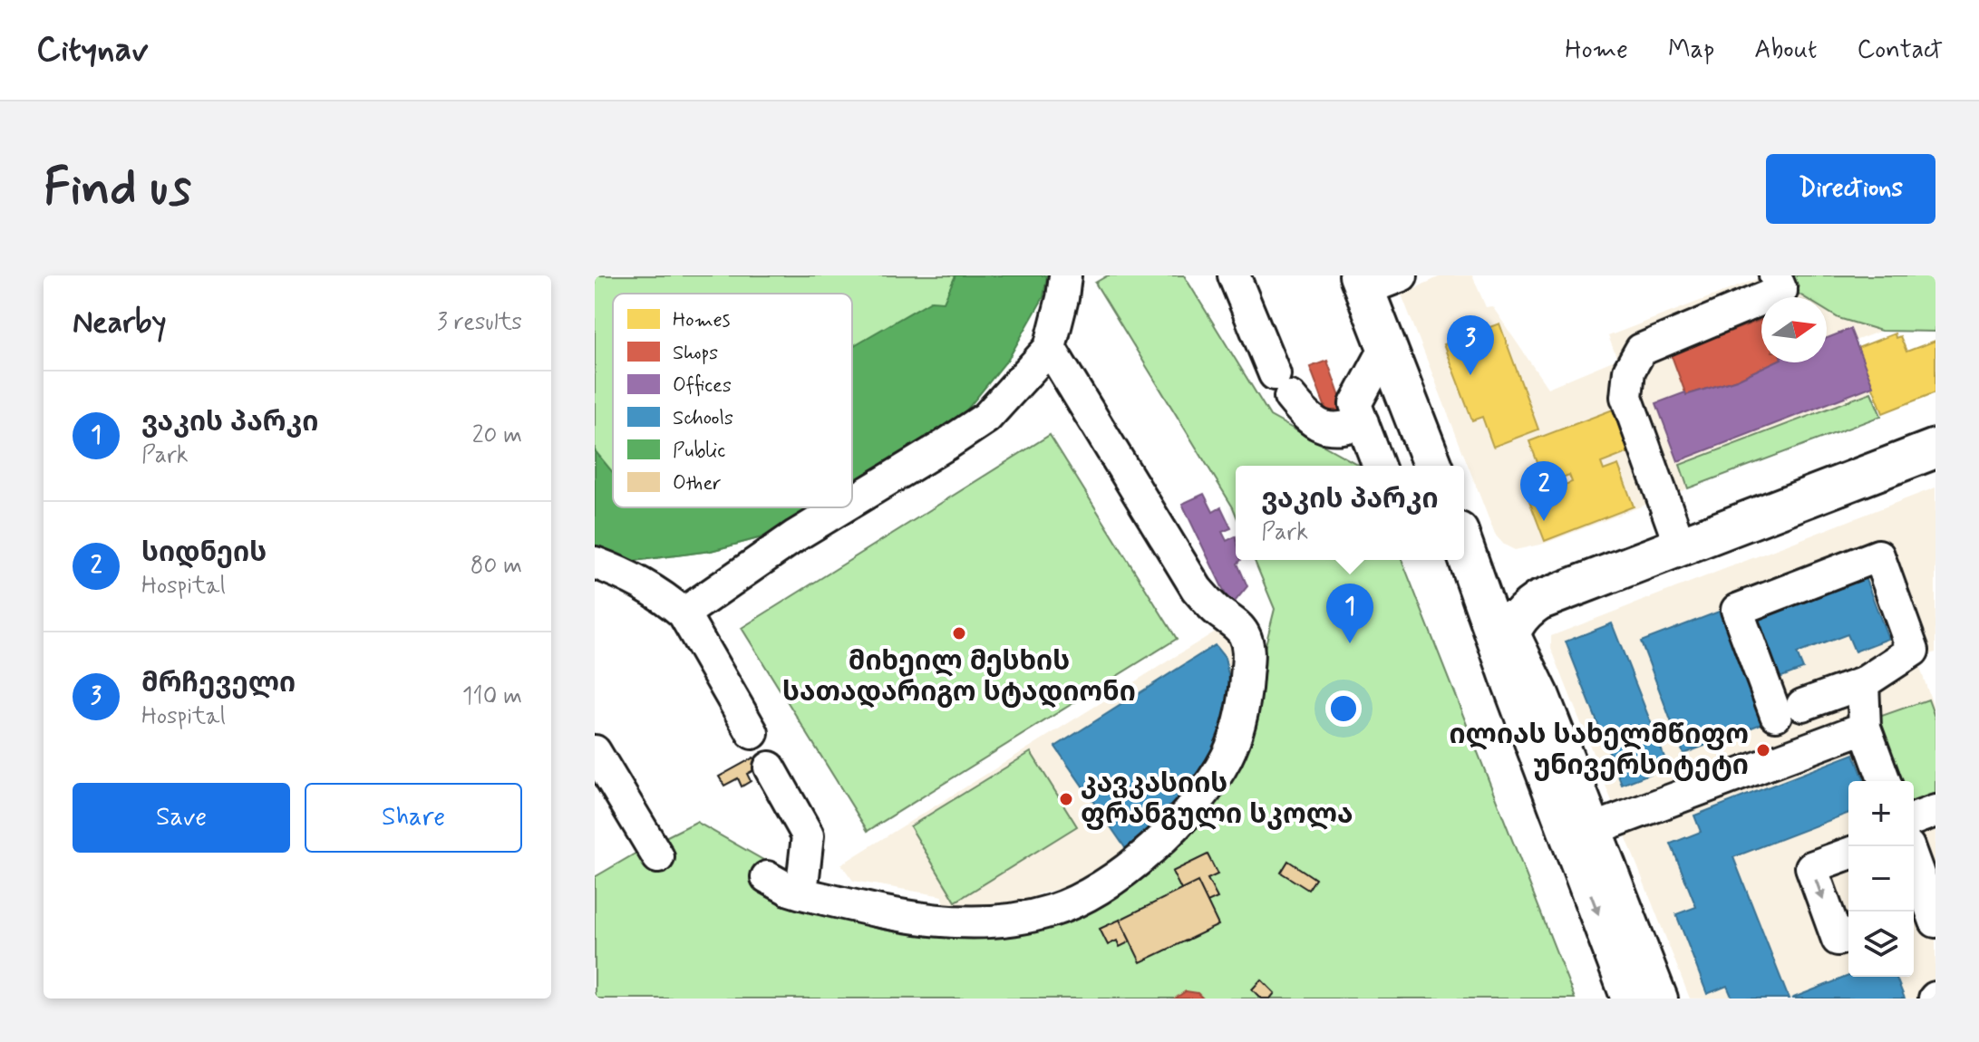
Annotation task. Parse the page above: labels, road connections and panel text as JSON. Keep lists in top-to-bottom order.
{
  "places": ["მიხეილ მესხის სათადარიგო სტადიონი", "ილიას სახელმწიფო უნივერსიტეტი", "კავკასიის ფრანგული სკოლა"],
  "legend": [
    "Homes",
    "Shops",
    "Offices",
    "Schools",
    "Public",
    "Other"
  ],
  "north": "right",
  "page": {
    "header": "Citynav",
    "nav": [
      "Home",
      "Map",
      "About",
      "Contact"
    ],
    "buttons": [
      "Directions",
      ["Save", "Share"]
    ],
    "title": "Find us",
    "heading": ["Nearby", "3 results"],
    "pins": ["3", "2", "1"],
    "list": [
      {
        "mark": "1",
        "name": "ვაკის პარკი",
        "note": "Park",
        "value": "20 m"
      },
      {
        "mark": "2",
        "name": "სიდნეის",
        "note": "Hospital",
        "value": "80 m"
      },
      {
        "mark": "3",
        "name": "მრჩეველი",
        "note": "Hospital",
        "value": "110 m"
      }
    ],
    "popup": ["ვაკის პარკი", "Park"],
    "map_buttons": ["+", "−"]
  }
}
